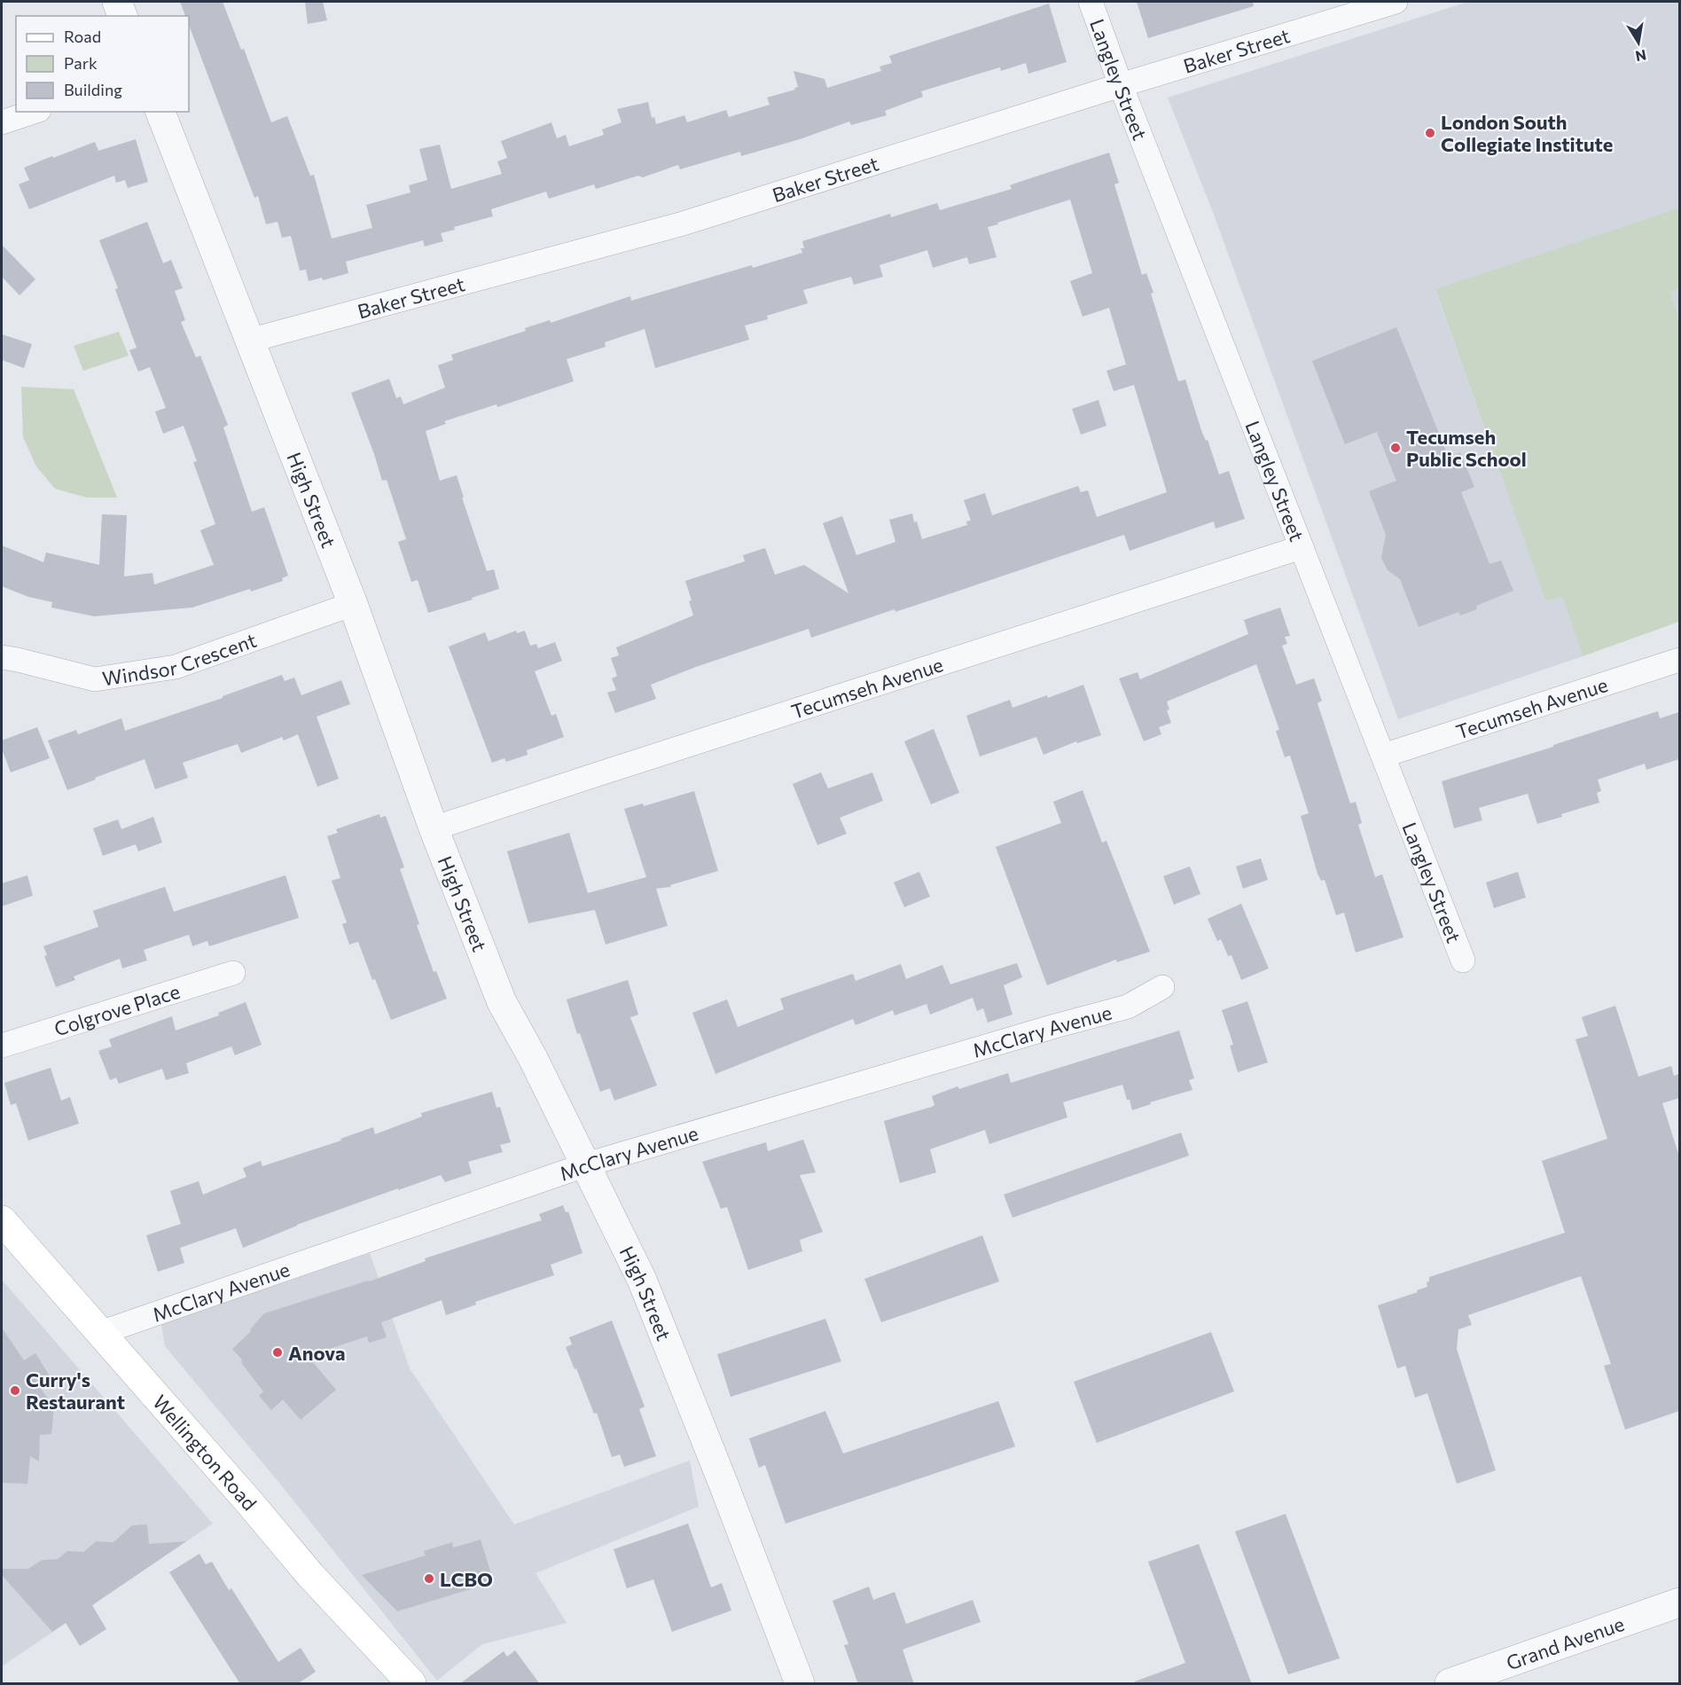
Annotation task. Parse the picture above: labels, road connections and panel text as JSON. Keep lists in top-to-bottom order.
{
  "streets": {
    "main road": ["Wellington Road"],
    "street": [
      "Baker Street",
      "Langley Street",
      "High Street",
      "Windsor Crescent",
      "Tecumseh Avenue",
      "Colgrove Place",
      "McClary Avenue",
      "Grand Avenue"
    ]
  },
  "crossings": [
    ["Baker Street", "Langley Street"],
    ["Baker Street", "High Street"],
    ["Langley Street", "Tecumseh Avenue"],
    ["High Street", "Windsor Crescent"],
    ["High Street", "Tecumseh Avenue"],
    ["High Street", "McClary Avenue"],
    ["McClary Avenue", "Wellington Road"]
  ],
  "places": [
    "London South Collegiate Institute",
    "Tecumseh Public School",
    "Anova",
    "Curry's Restaurant",
    "LCBO"
  ],
  "legend": ["Road", "Park", "Building"],
  "north": "bottom"
}
